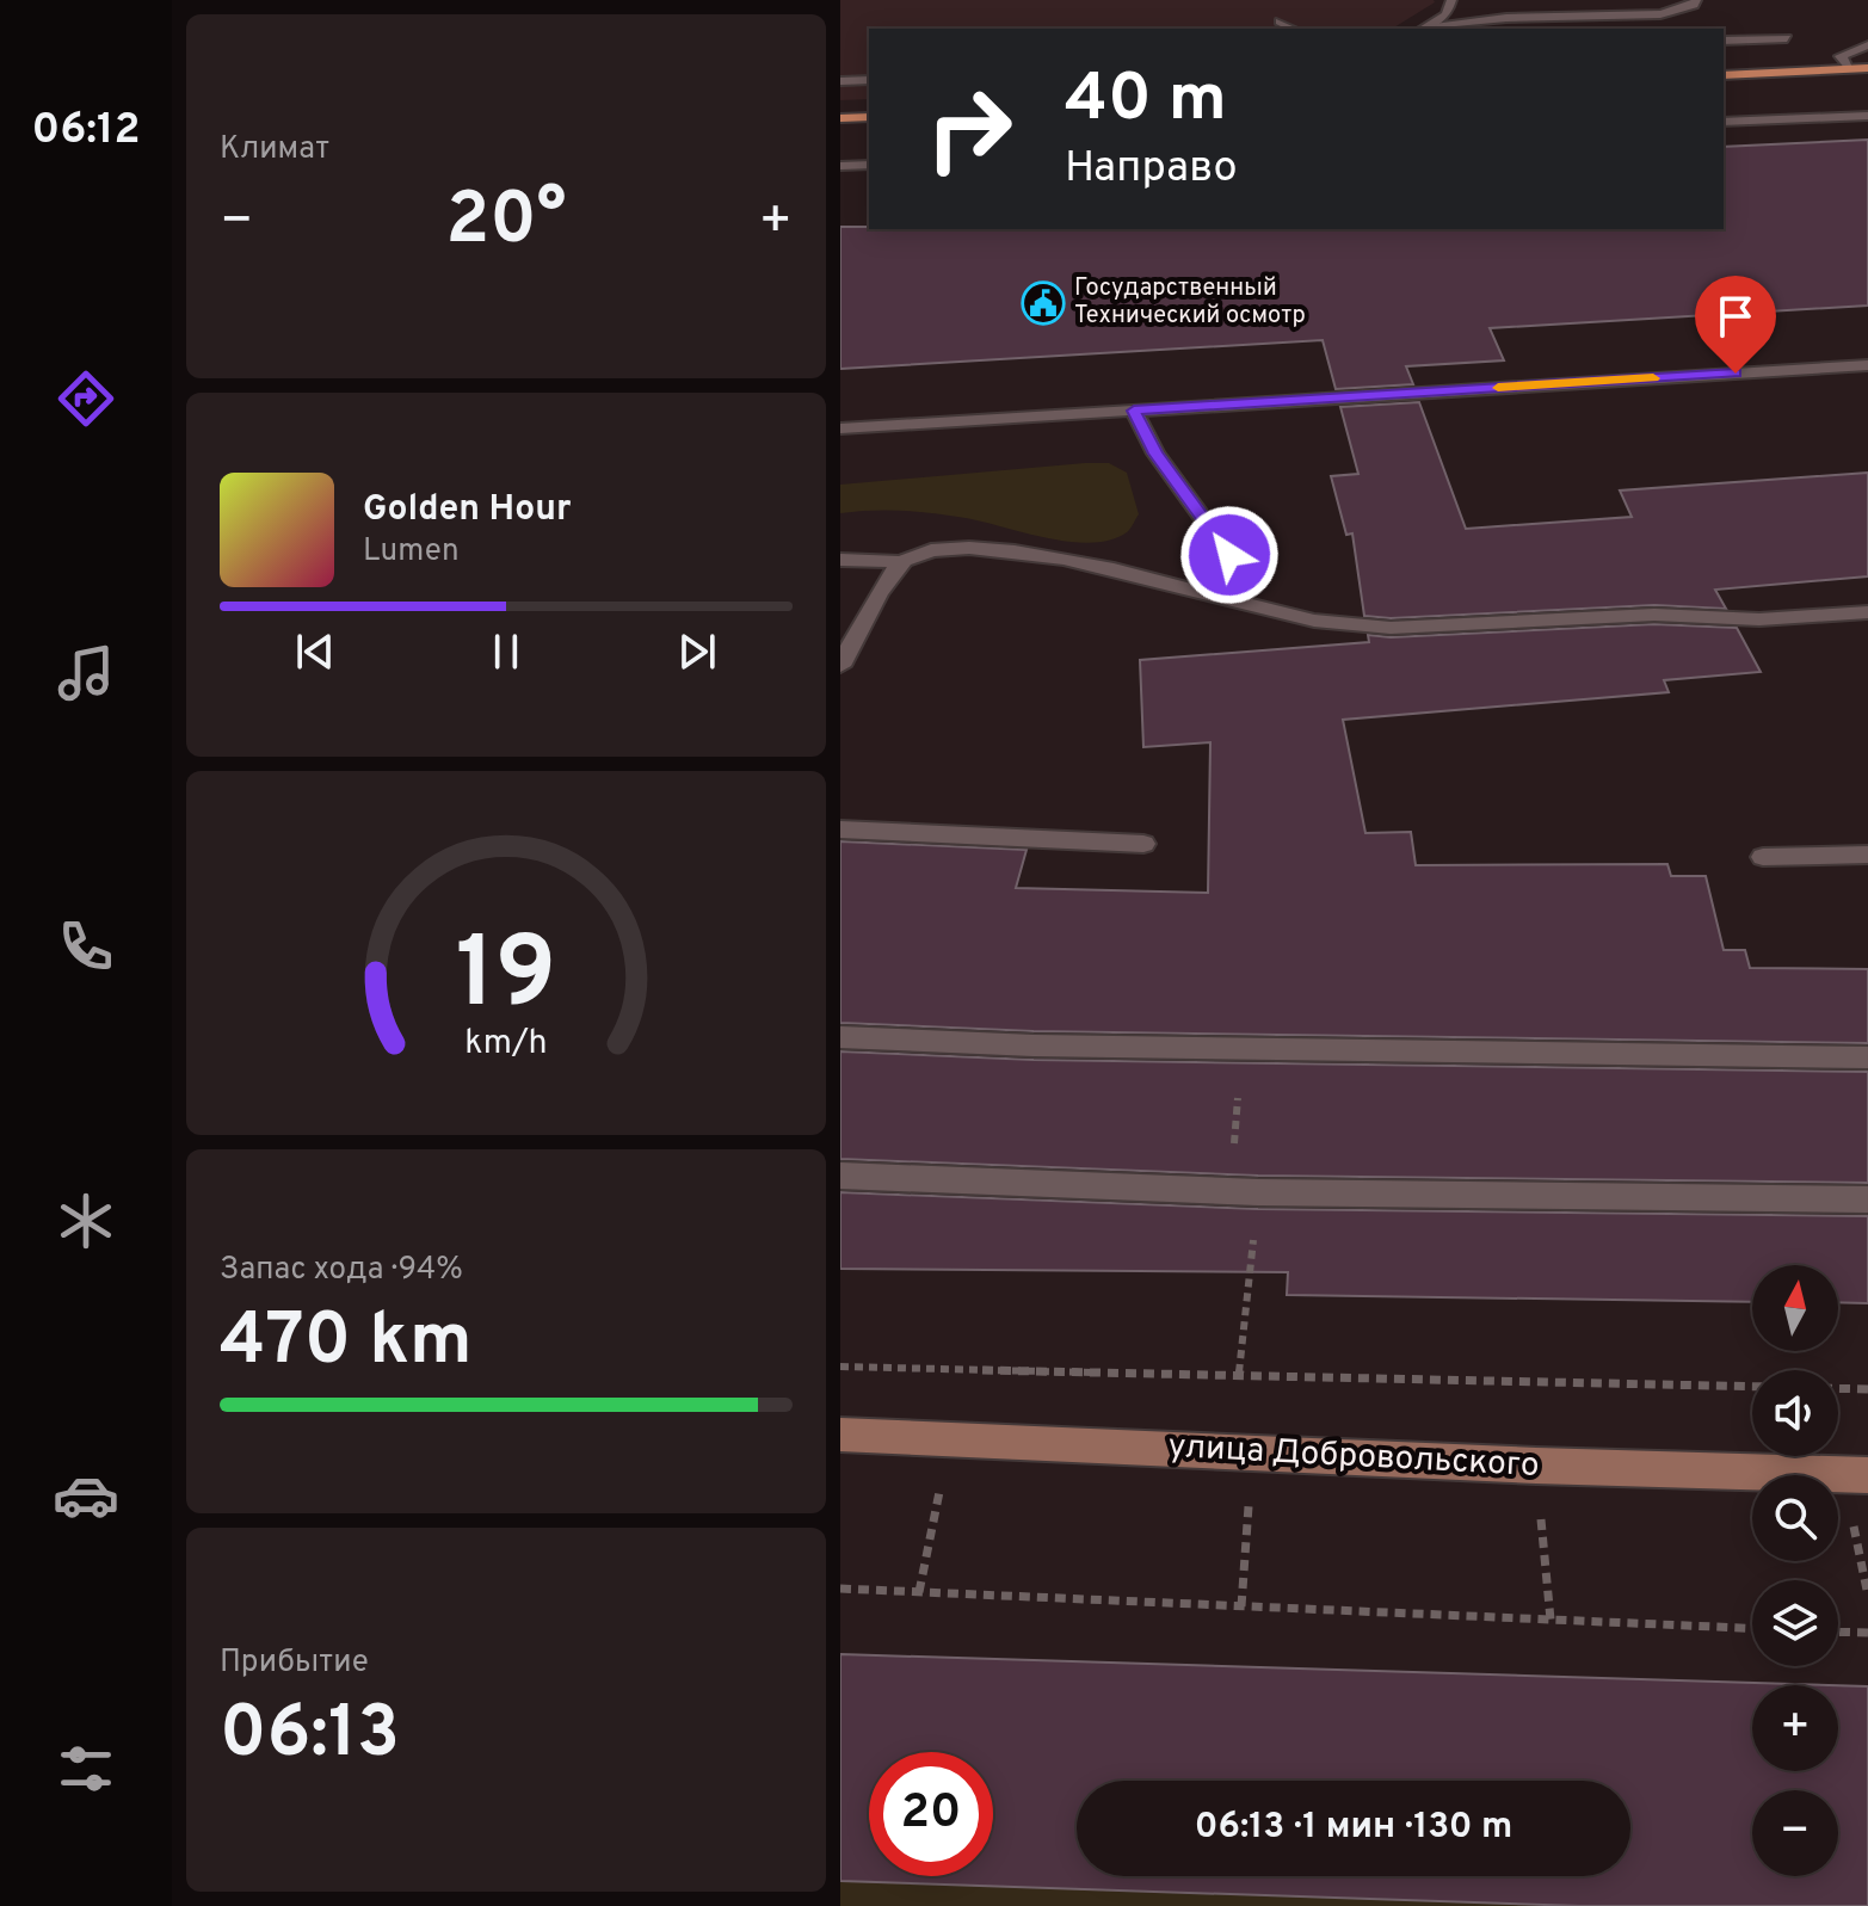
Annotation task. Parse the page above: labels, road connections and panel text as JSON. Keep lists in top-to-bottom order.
{
  "streets": {
    "main road": ["улица Добровольского"]
  },
  "places": {
    "public building": ["Государственный Технический осмотр"]
  },
  "north": "top",
  "page": {
    "tabs": "06:12",
    "tile": [
      "Климат",
      ["Запас хода · 94%", "470 km"],
      ["Прибытие", "06:13"]
    ],
    "turn": ["40 m", "Направо"],
    "heat": ["−", "20°", "+"],
    "song": ["Golden Hour", "Lumen"],
    "map_buttons": ["+", "−"],
    "limit": "20",
    "trip": "06:13 · 1 мин · 130 m",
    "gauge": ["19", "km/h"]
  }
}
